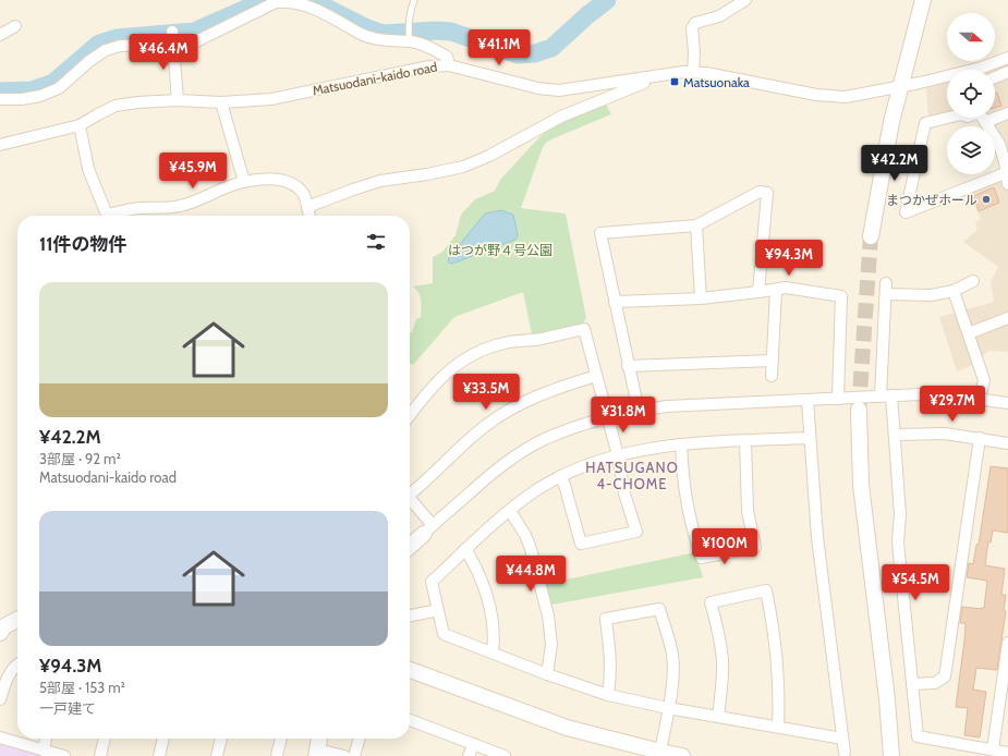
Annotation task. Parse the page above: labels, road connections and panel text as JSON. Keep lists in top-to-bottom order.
{
  "streets": {
    "street": ["Matsuodani-kaido road"]
  },
  "districts": ["HATSUGANO 4-CHOME"],
  "parks": ["はつが野４号公園"],
  "places": {
    "transit": ["Matsuonaka"],
    "other": ["まつかぜホール"]
  },
  "north": "right",
  "page": {
    "price": [
      "¥41.1M",
      "¥46.4M",
      "¥42.2M",
      "¥45.9M",
      "¥94.3M",
      "¥33.5M",
      "¥29.7M",
      "¥31.8M",
      "¥100M",
      "¥44.8M",
      "¥54.5M"
    ],
    "heading": "11件の物件",
    "list": [
      {
        "name": "¥42.2M",
        "note": "3部屋 · 92 m² · Matsuodani-kaido road"
      },
      {
        "name": "¥94.3M",
        "note": "5部屋 · 153 m² · 一戸建て"
      }
    ]
  }
}
